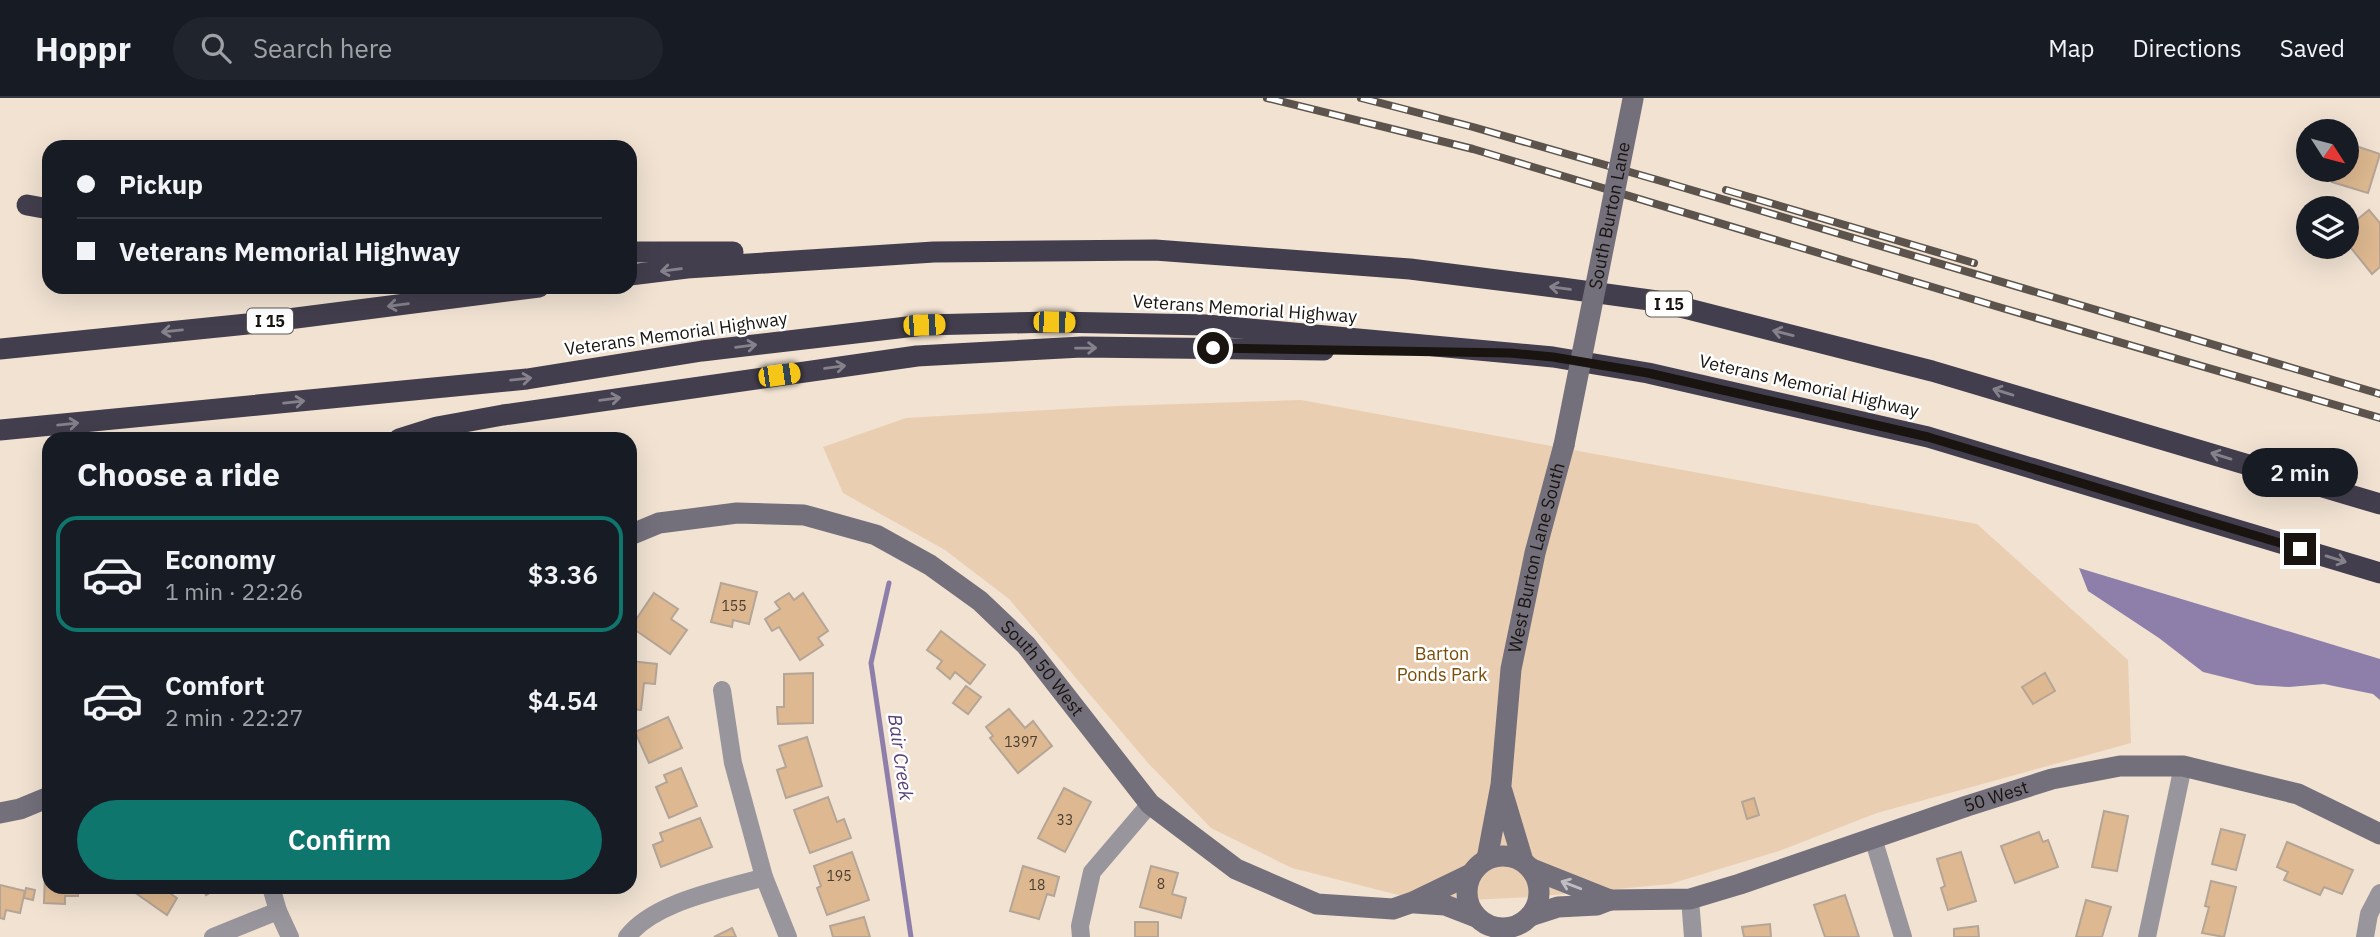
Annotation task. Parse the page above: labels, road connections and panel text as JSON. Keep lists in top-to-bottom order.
{
  "streets": {
    "highway": ["I 15", "Veterans Memorial Highway"],
    "street": [
      "South Burton Lane",
      "West Burton Lane South",
      "South 50 West",
      "50 West"
    ]
  },
  "crossings": [
    ["South Burton Lane", "West Burton Lane South"],
    ["West Burton Lane South", "South 50 West"],
    ["West Burton Lane South", "50 West"],
    ["South 50 West", "50 West"]
  ],
  "water": ["Bair Creek"],
  "parks": ["Barton Ponds Park"],
  "house_numbers": [
    "155",
    "1397",
    "33",
    "195",
    "8",
    "18"
  ],
  "north": "bottom right",
  "page": {
    "header": "Hoppr",
    "search": "Search here",
    "nav": ["Map", "Directions", "Saved"],
    "banner": ["Pickup", "Veterans Memorial Highway"],
    "heading": "Choose a ride",
    "bubble": "2 min",
    "list": [
      {
        "name": "Economy",
        "note": "1 min · 22:26",
        "value": "$3.36"
      },
      {
        "name": "Comfort",
        "note": "2 min · 22:27",
        "value": "$4.54"
      }
    ],
    "buttons": "Confirm"
  }
}
